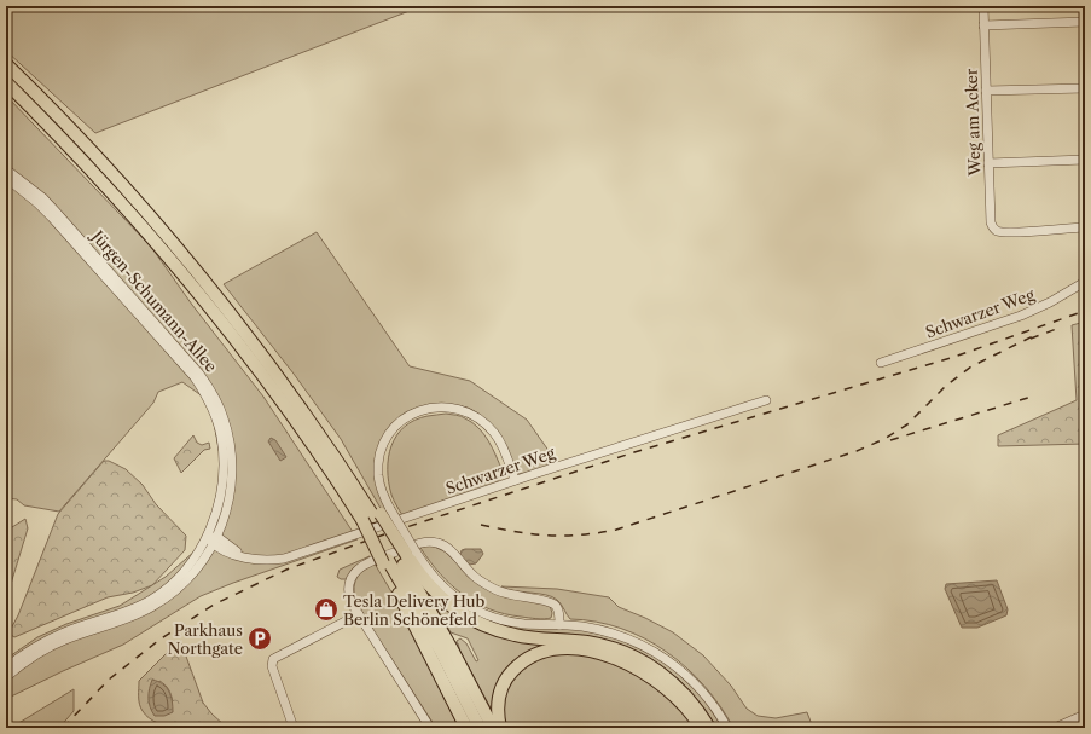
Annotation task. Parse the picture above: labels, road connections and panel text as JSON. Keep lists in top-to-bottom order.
{
  "streets": {
    "street": ["Weg am Acker", "Jürgen-Schumann-Allee", "Schwarzer Weg"]
  },
  "crossings": [
    ["Jürgen-Schumann-Allee", "Schwarzer Weg"]
  ],
  "places": {
    "shop": ["Tesla Delivery Hub Berlin Schönefeld"],
    "parking": ["Parkhaus Northgate"]
  }
}
